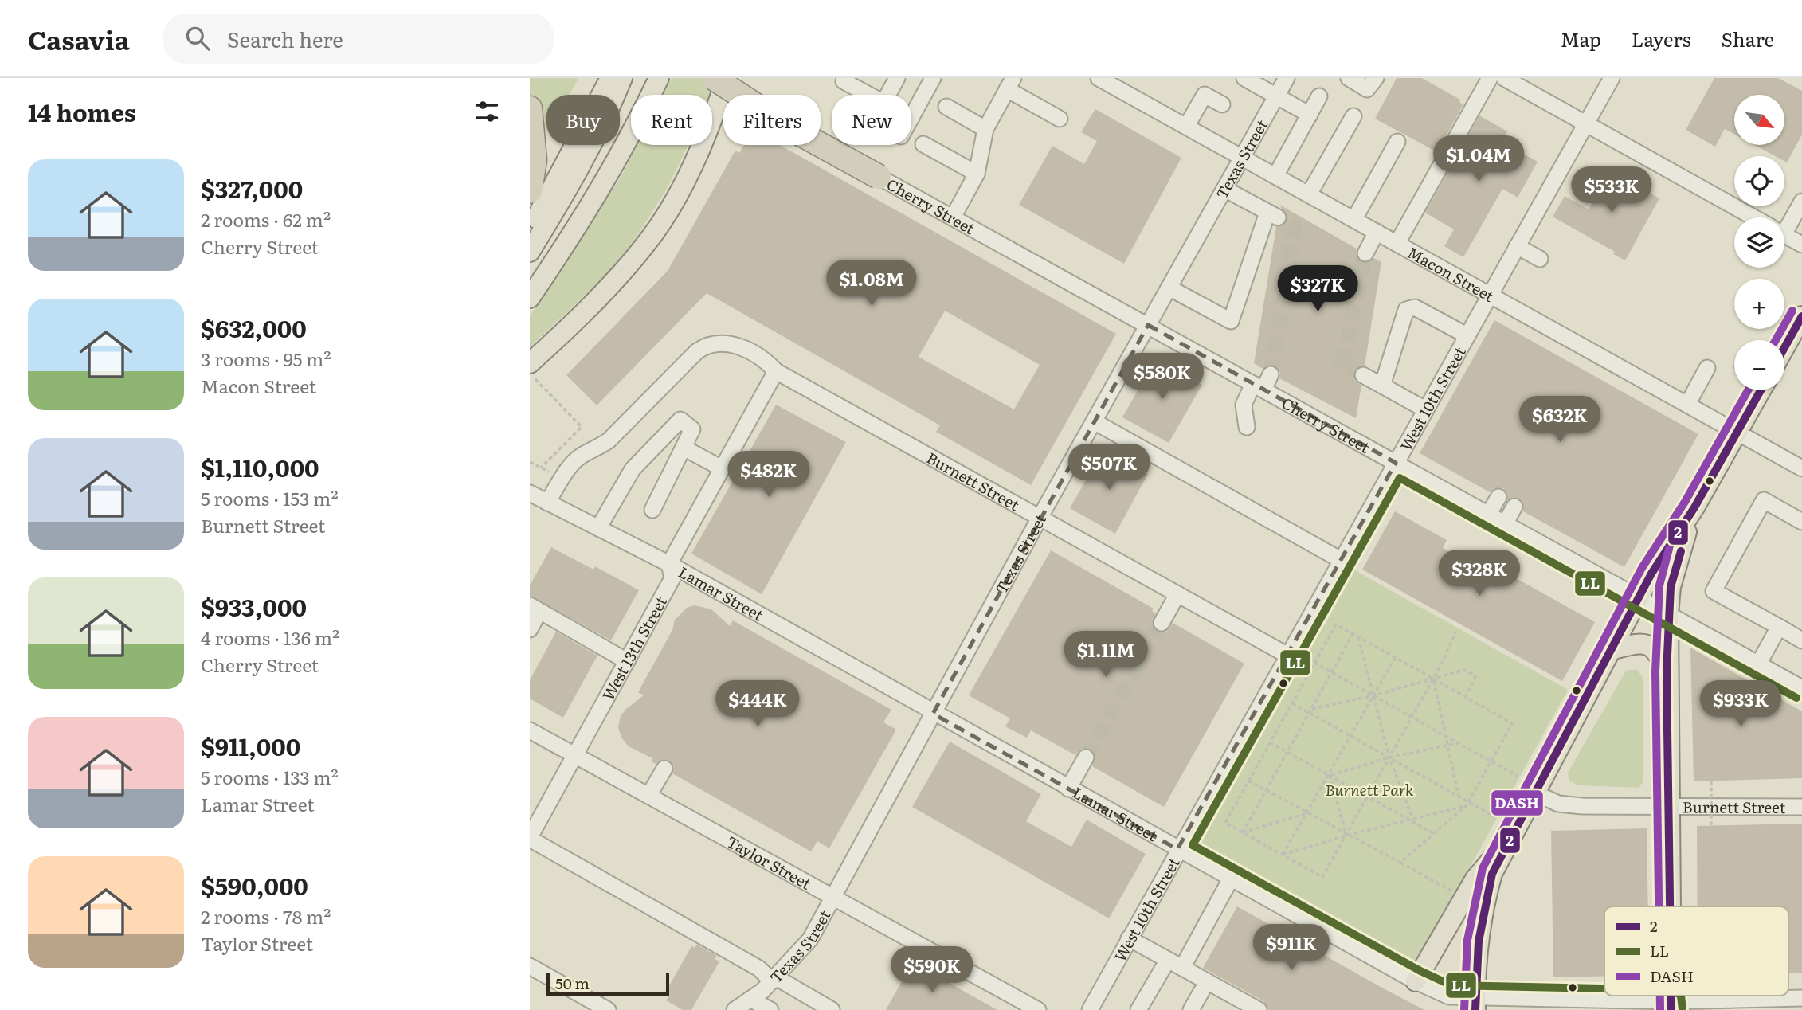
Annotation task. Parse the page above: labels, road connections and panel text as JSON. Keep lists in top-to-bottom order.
{
  "streets": {
    "street": [
      "Texas Street",
      "Cherry Street",
      "Macon Street",
      "West 10th Street",
      "Burnett Street",
      "Lamar Street",
      "West 13th Street",
      "Taylor Street"
    ]
  },
  "crossings": [
    ["Texas Street", "Cherry Street"],
    ["Texas Street", "Macon Street"],
    ["Texas Street", "Burnett Street"],
    ["Texas Street", "Lamar Street"],
    ["Texas Street", "Taylor Street"],
    ["Cherry Street", "West 10th Street"],
    ["Macon Street", "West 10th Street"],
    ["West 10th Street", "Burnett Street"],
    ["West 10th Street", "Lamar Street"],
    ["Burnett Street", "Lamar Street"],
    ["Burnett Street", "West 13th Street"],
    ["Lamar Street", "West 13th Street"],
    ["West 13th Street", "Taylor Street"]
  ],
  "parks": ["Burnett Park"],
  "lines": ["transit line DASH", "transit line 2", "transit line LL"],
  "legend": ["2", "LL", "DASH"],
  "scale_bar": "50 m",
  "north": "bottom right",
  "page": {
    "header": "Casavia",
    "search": "Search here",
    "nav": ["Map", "Layers", "Share"],
    "heading": "14 homes",
    "map_buttons": ["+", "−"],
    "chip": [
      "Buy",
      "Rent",
      "Filters",
      "New"
    ],
    "price": [
      "$1.04M",
      "$533K",
      "$1.08M",
      "$327K",
      "$580K",
      "$632K",
      "$507K",
      "$482K",
      "$328K",
      "$1.11M",
      "$444K",
      "$933K",
      "$911K",
      "$590K"
    ],
    "list": [
      {
        "name": "$327,000",
        "note": "2 rooms · 62 m² · Cherry Street"
      },
      {
        "name": "$632,000",
        "note": "3 rooms · 95 m² · Macon Street"
      },
      {
        "name": "$1,110,000",
        "note": "5 rooms · 153 m² · Burnett Street"
      },
      {
        "name": "$933,000",
        "note": "4 rooms · 136 m² · Cherry Street"
      },
      {
        "name": "$911,000",
        "note": "5 rooms · 133 m² · Lamar Street"
      },
      {
        "name": "$590,000",
        "note": "2 rooms · 78 m² · Taylor Street"
      }
    ],
    "scale": "50 m"
  }
}
